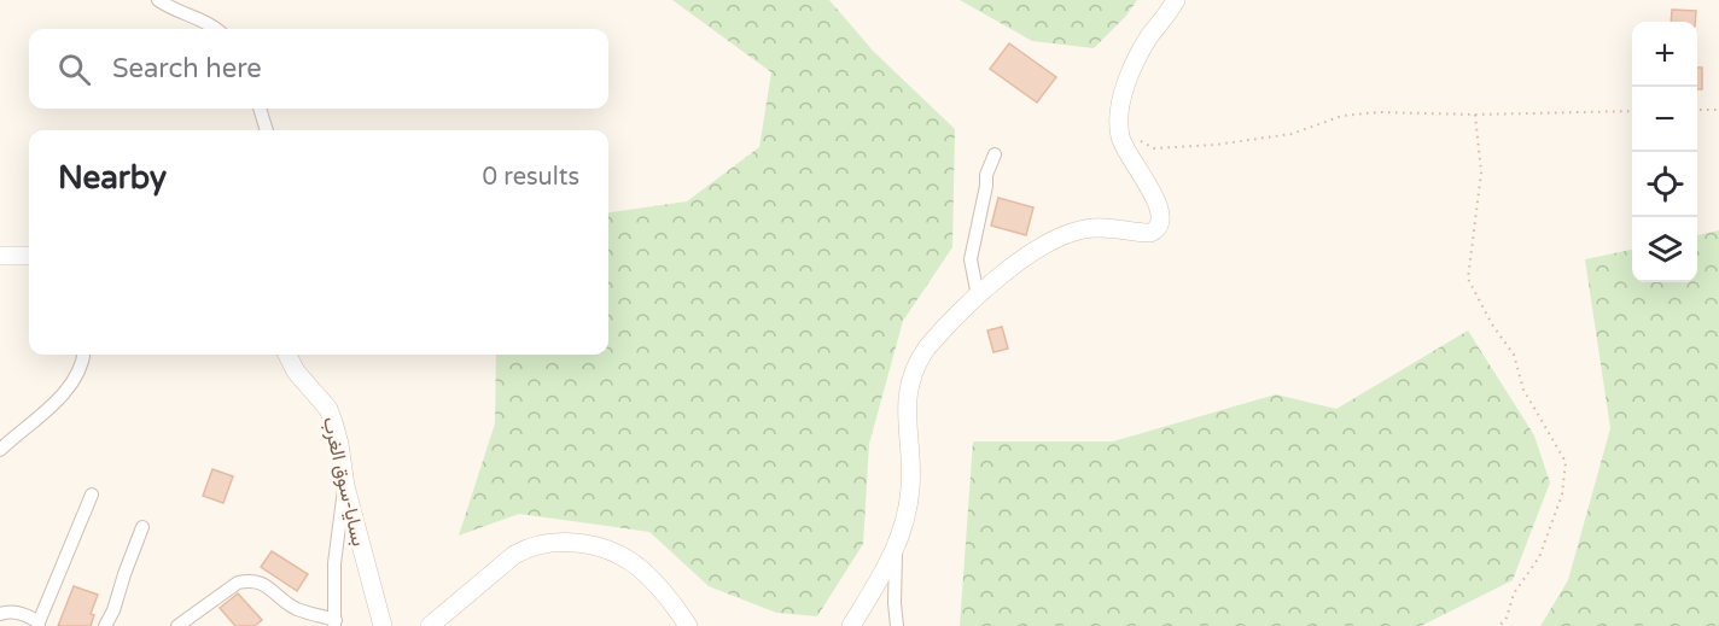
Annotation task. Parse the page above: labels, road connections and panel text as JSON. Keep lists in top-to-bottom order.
{
  "streets": {
    "street": ["بسايا-سوق الغرب"]
  },
  "page": {
    "map_buttons": ["+", "−"],
    "search": "Search here",
    "heading": ["Nearby", "0 results"]
  }
}
